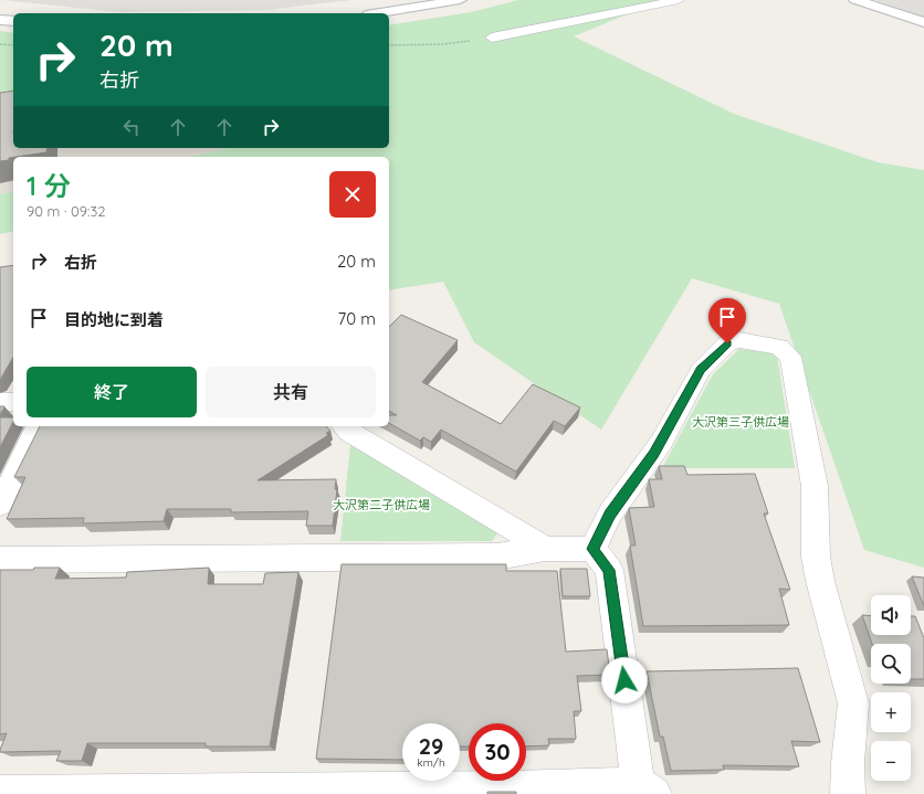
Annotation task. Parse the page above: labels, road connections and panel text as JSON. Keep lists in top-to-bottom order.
{
  "parks": ["大沢第三子供広場", "大沢第二子供広場"],
  "page": {
    "turn": ["20 m", "右折"],
    "heading": ["1 分", "90 m · 09:32"],
    "list": [
      {
        "name": "右折",
        "value": "20 m"
      },
      {
        "name": "目的地に到着",
        "value": "70 m"
      }
    ],
    "buttons": ["終了", "共有"],
    "map_buttons": ["+", "−"],
    "speed": "29 km/h",
    "limit": "30"
  }
}
